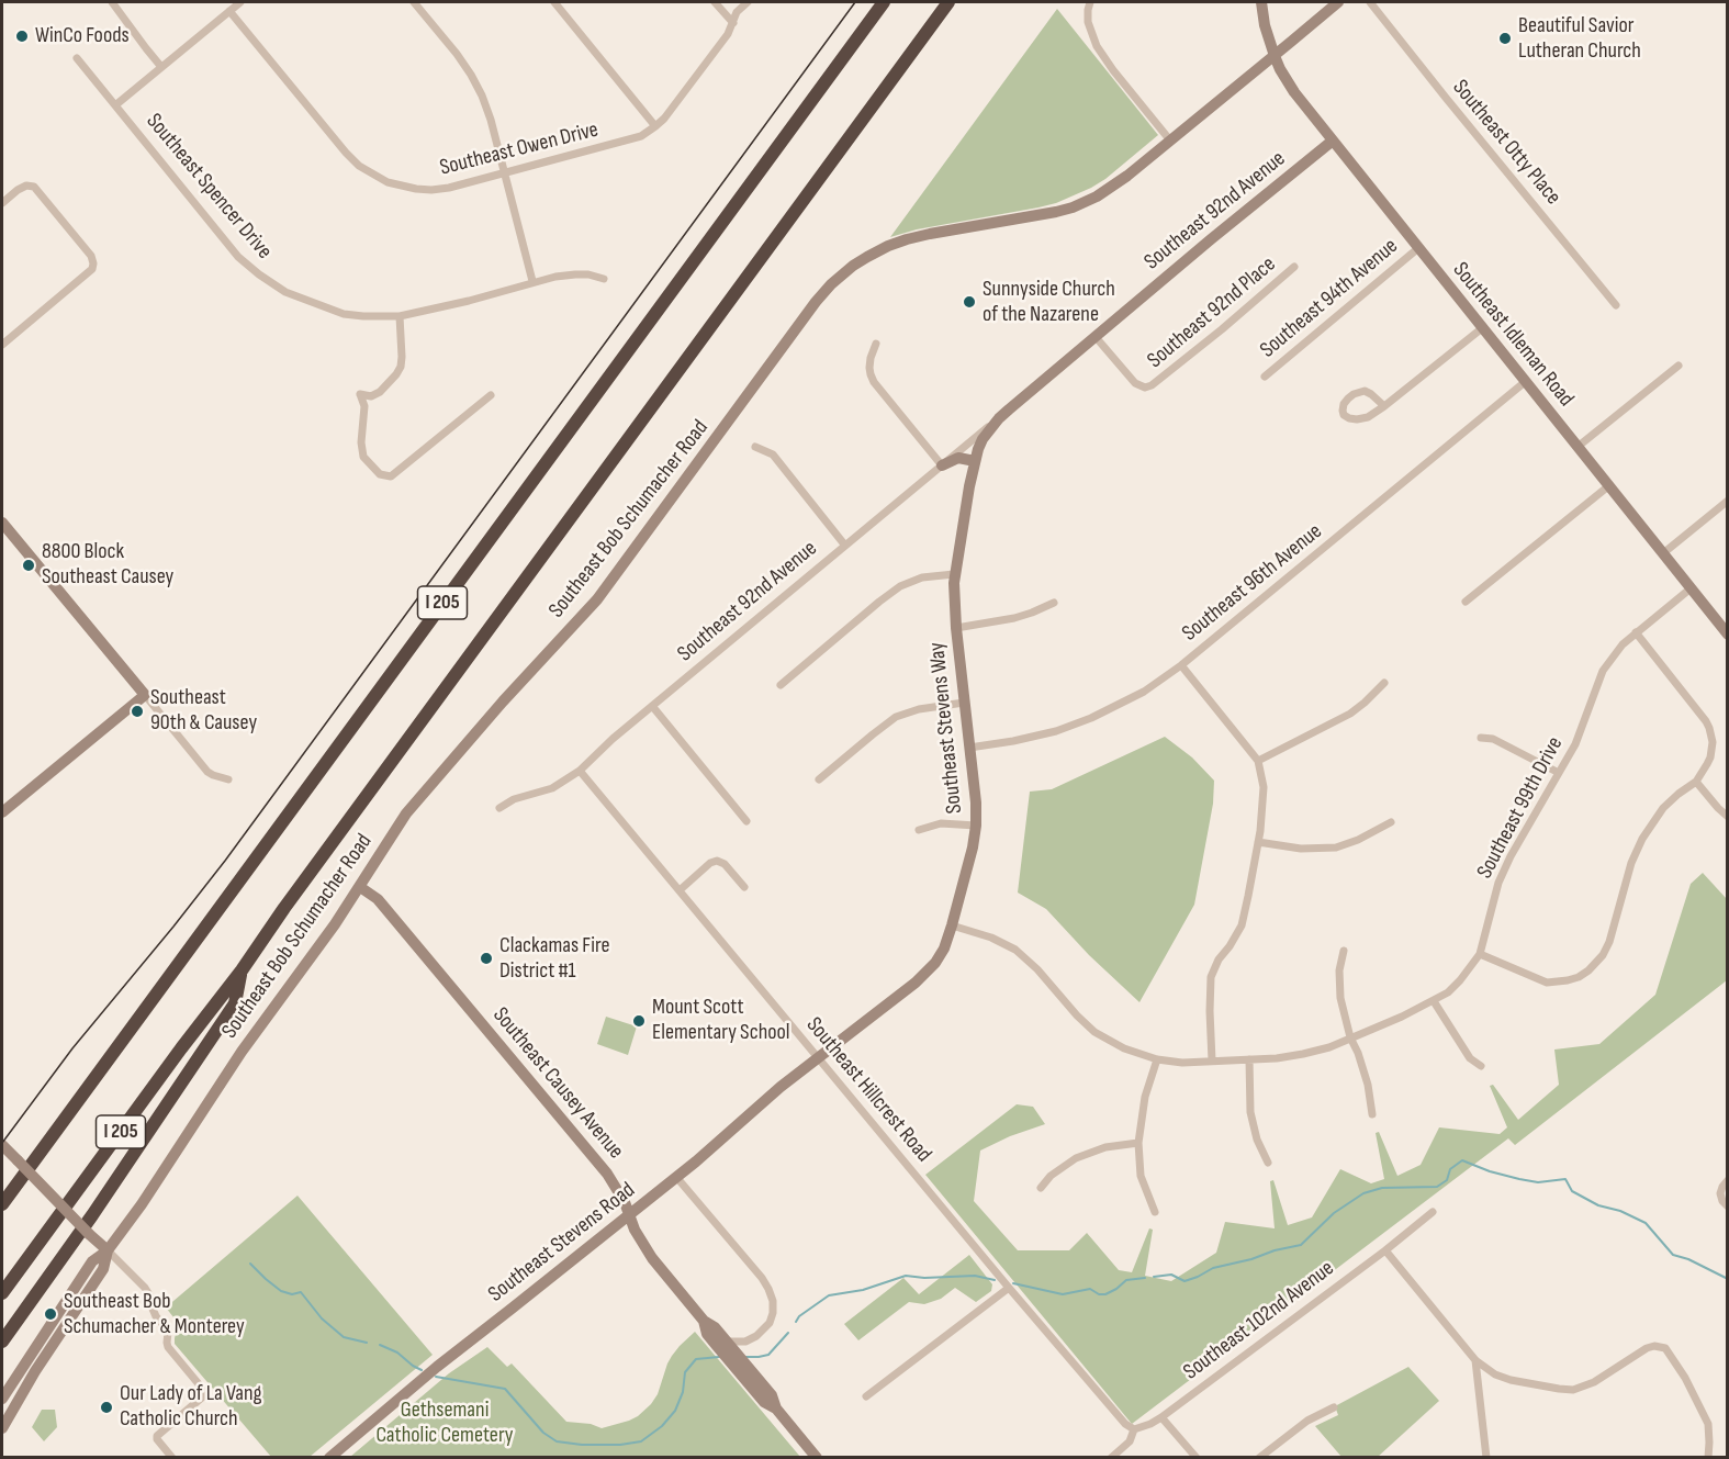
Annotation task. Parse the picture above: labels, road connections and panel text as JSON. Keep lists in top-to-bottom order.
{
  "streets": {
    "highway": ["I 205"],
    "street": [
      "Southeast Otty Place",
      "Southeast Owen Drive",
      "Southeast Spencer Drive",
      "Southeast 92nd Avenue",
      "Southeast 94th Avenue",
      "Southeast 92nd Place",
      "Southeast Idleman Road",
      "Southeast Bob Schumacher Road",
      "Southeast 96th Avenue",
      "Southeast Stevens Way",
      "Southeast 99th Drive",
      "Southeast Causey Avenue",
      "Southeast Hillcrest Road",
      "Southeast Stevens Road",
      "Southeast 102nd Avenue"
    ]
  },
  "crossings": [
    ["Southeast 92nd Avenue", "Southeast 92nd Place"],
    ["Southeast 92nd Avenue", "Southeast Idleman Road"],
    ["Southeast 92nd Avenue", "Southeast Stevens Way"],
    ["Southeast 92nd Avenue", "Southeast Hillcrest Road"],
    ["Southeast 94th Avenue", "Southeast Idleman Road"],
    ["Southeast Idleman Road", "Southeast Bob Schumacher Road"],
    ["Southeast Idleman Road", "Southeast 96th Avenue"],
    ["Southeast Idleman Road", "Southeast 99th Drive"],
    ["Southeast Bob Schumacher Road", "Southeast Causey Avenue"],
    ["Southeast 96th Avenue", "Southeast Stevens Way"],
    ["Southeast Stevens Way", "Southeast 99th Drive"],
    ["Southeast Stevens Way", "Southeast Hillcrest Road"],
    ["Southeast Stevens Way", "Southeast Stevens Road"],
    ["Southeast Causey Avenue", "Southeast Stevens Road"],
    ["Southeast Hillcrest Road", "Southeast Stevens Road"],
    ["Southeast Hillcrest Road", "Southeast 102nd Avenue"]
  ],
  "parks": ["Gethsemani Catholic Cemetery"],
  "places": [
    "WinCo Foods",
    "Beautiful Savior Lutheran Church",
    "Sunnyside Church of the Nazarene",
    "8800 Block Southeast Causey",
    "Southeast 90th & Causey",
    "Clackamas Fire District #1",
    "Mount Scott Elementary School",
    "Southeast Bob Schumacher & Monterey",
    "Our Lady of La Vang Catholic Church"
  ]
}
